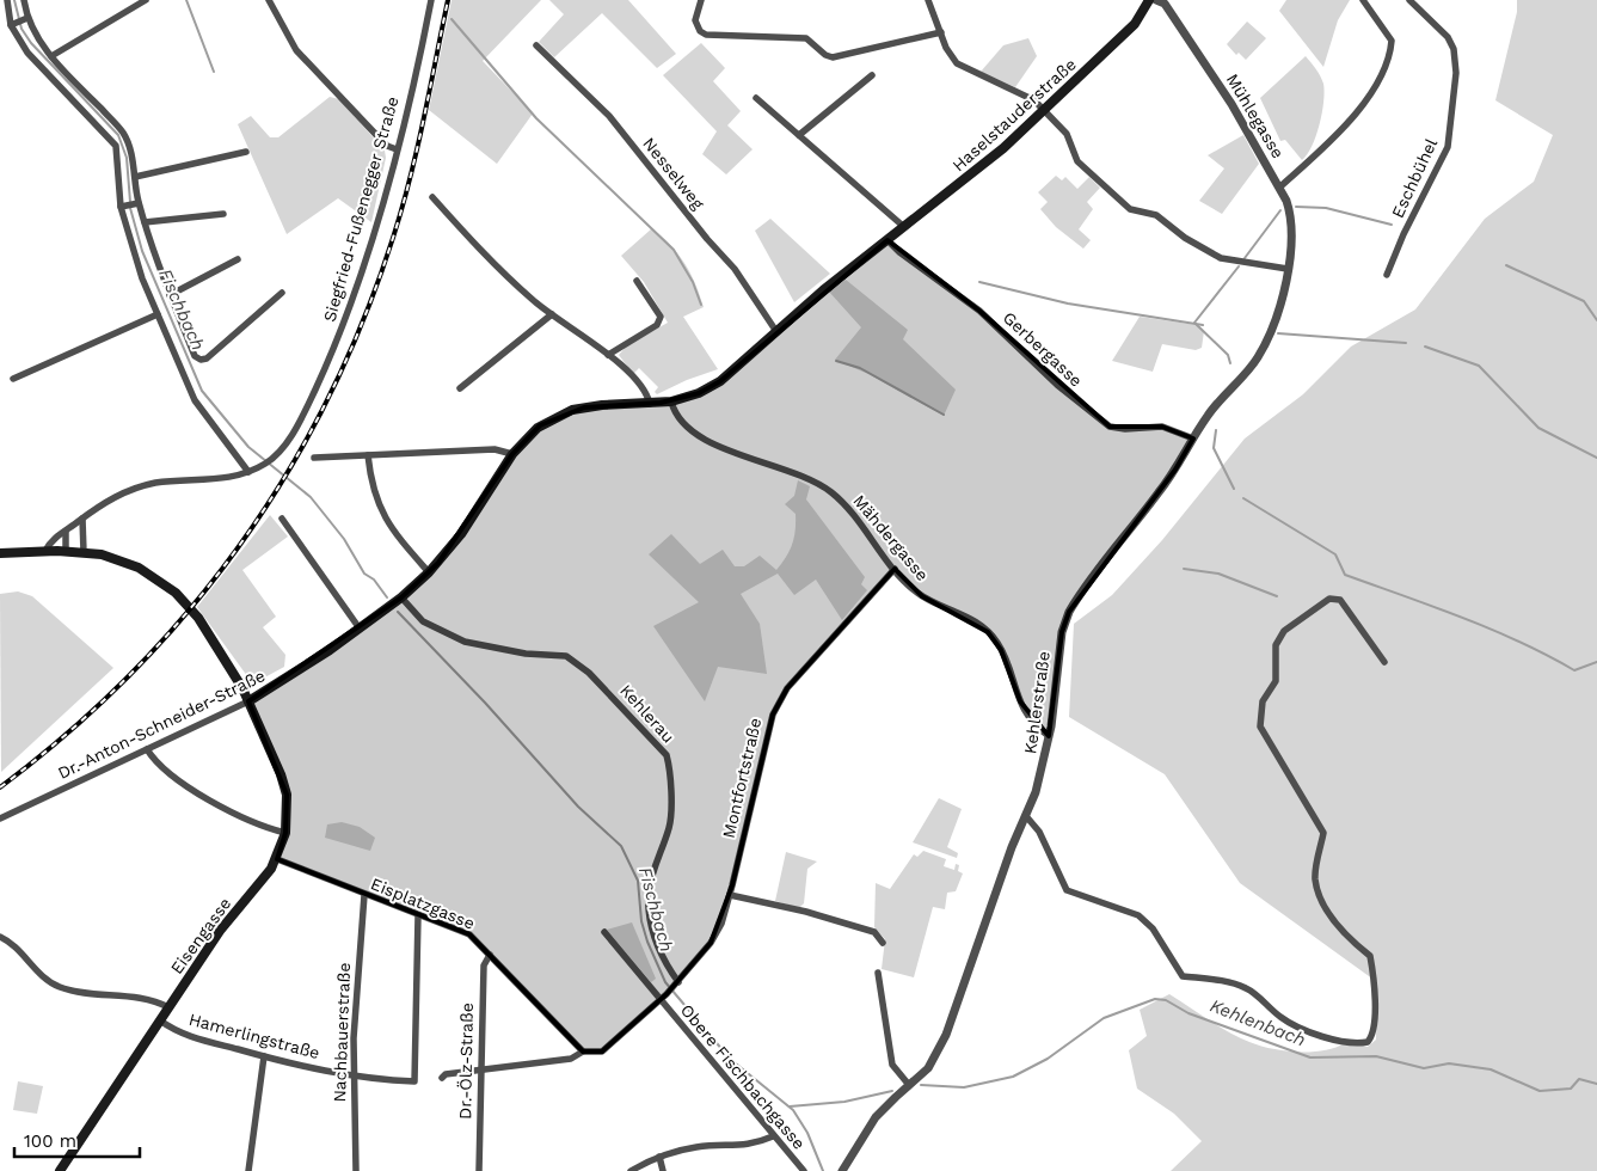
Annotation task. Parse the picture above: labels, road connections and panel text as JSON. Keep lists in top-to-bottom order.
{
  "streets": {
    "main road": ["Haselstauderstraße", "Dr.-Anton-Schneider-Straße", "Eisengasse"],
    "street": [
      "Mühlegasse",
      "Nesselweg",
      "Eschbühel",
      "Siegfried-Fußenegger Straße",
      "Gerbergasse",
      "Mähdergasse",
      "Kehlerstraße",
      "Kehlerau",
      "Montfortstraße",
      "Eisplatzgasse",
      "Nachbauerstraße",
      "Hamerlingstraße",
      "Dr.-Ölz-Straße",
      "Obere Fischbachgasse"
    ]
  },
  "crossings": [
    ["Haselstauderstraße", "Gerbergasse"],
    ["Haselstauderstraße", "Dr.-Anton-Schneider-Straße"],
    ["Mühlegasse", "Kehlerstraße"],
    ["Nesselweg", "Dr.-Anton-Schneider-Straße"],
    ["Siegfried-Fußenegger Straße", "Eisengasse"],
    ["Gerbergasse", "Kehlerstraße"],
    ["Gerbergasse", "Dr.-Anton-Schneider-Straße"],
    ["Mähdergasse", "Kehlerstraße"],
    ["Mähdergasse", "Dr.-Anton-Schneider-Straße"],
    ["Mähdergasse", "Montfortstraße"],
    ["Kehlerau", "Dr.-Anton-Schneider-Straße"],
    ["Kehlerau", "Montfortstraße"],
    ["Dr.-Anton-Schneider-Straße", "Eisengasse"],
    ["Montfortstraße", "Obere Fischbachgasse"],
    ["Eisplatzgasse", "Eisengasse"],
    ["Eisplatzgasse", "Nachbauerstraße"],
    ["Eisplatzgasse", "Hamerlingstraße"],
    ["Eisplatzgasse", "Dr.-Ölz-Straße"],
    ["Eisplatzgasse", "Obere Fischbachgasse"],
    ["Eisengasse", "Hamerlingstraße"],
    ["Nachbauerstraße", "Hamerlingstraße"]
  ],
  "water": ["Fischbach", "Kehlenbach"],
  "scale_bar": "100 m"
}
